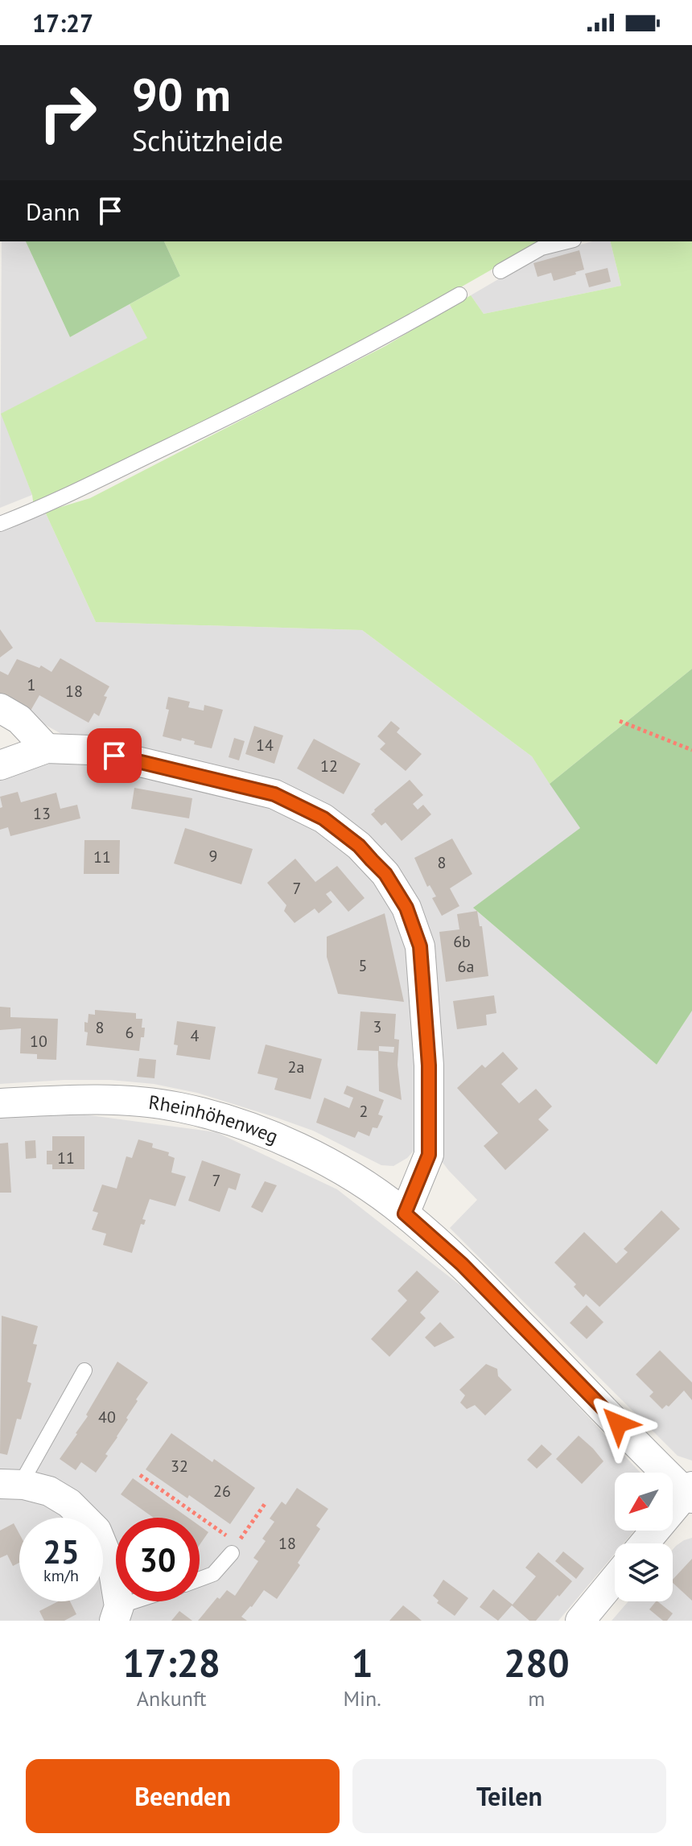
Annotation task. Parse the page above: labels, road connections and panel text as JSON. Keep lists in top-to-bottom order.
{
  "streets": {
    "street": ["Rheinhöhenweg"]
  },
  "house_numbers": [
    "1",
    "18",
    "14",
    "12",
    "13",
    "9",
    "11",
    "8",
    "7",
    "6b",
    "5",
    "6a",
    "3",
    "8",
    "6",
    "4",
    "10",
    "2a",
    "2",
    "11",
    "7",
    "40",
    "32",
    "26",
    "18"
  ],
  "north": "bottom left",
  "page": {
    "status": "17:27",
    "turn": ["90 m", "Schützheide"],
    "then": "Dann",
    "speed": "25 km/h",
    "limit": "30",
    "eta": [
      "17:28",
      "Ankunft",
      "1",
      "Min.",
      "280",
      "m"
    ],
    "buttons": ["Beenden", "Teilen"]
  }
}
